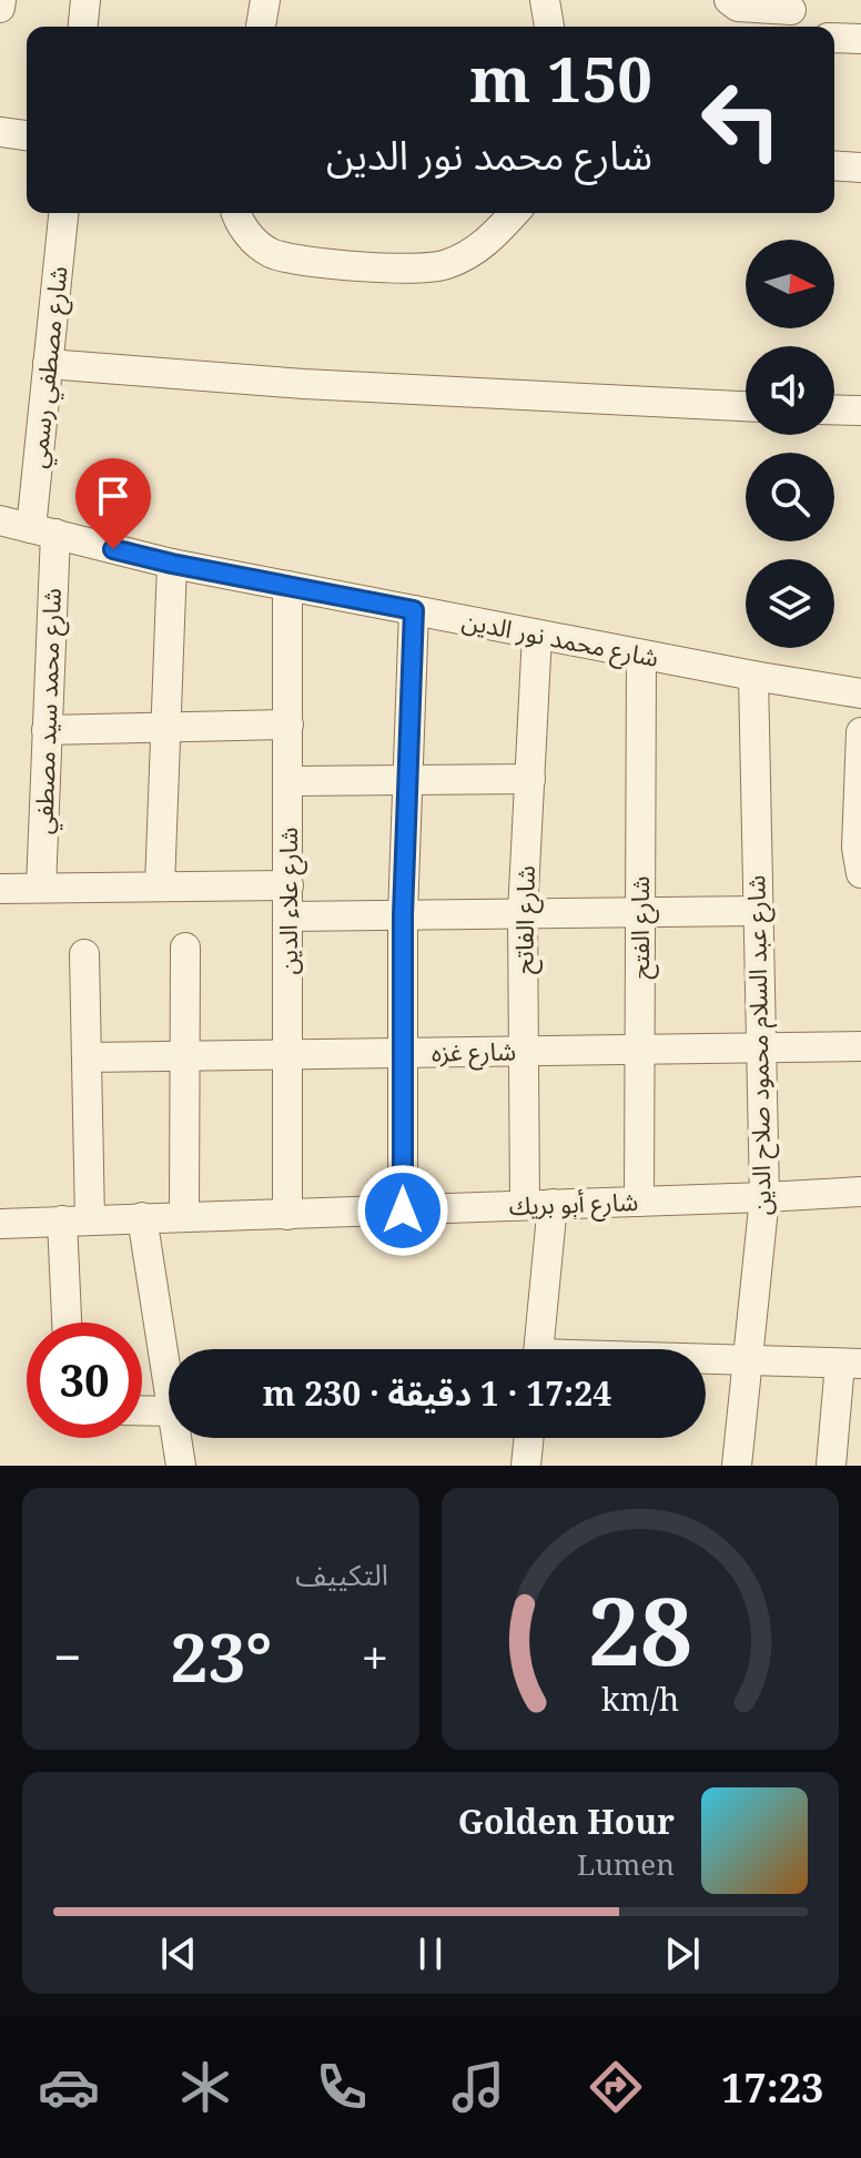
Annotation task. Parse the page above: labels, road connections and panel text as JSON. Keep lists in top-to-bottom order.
{
  "streets": {
    "street": [
      "شارع مصطفي رسمي",
      "شارع محمد نور الدين",
      "شارع محمد سيد مصطفي",
      "شارع علاء الدين",
      "شارع الفاتح",
      "شارع الفتح",
      "شارع عبد السلام محمود صلاح الدين",
      "شارع غزه",
      "شارع أبو بريك"
    ]
  },
  "crossings": [
    ["شارع مصطفي رسمي", "شارع محمد نور الدين"],
    ["شارع مصطفي رسمي", "شارع محمد سيد مصطفي"],
    ["شارع محمد نور الدين", "شارع محمد سيد مصطفي"],
    ["شارع محمد نور الدين", "شارع علاء الدين"],
    ["شارع محمد نور الدين", "شارع الفاتح"],
    ["شارع محمد نور الدين", "شارع الفتح"],
    ["شارع محمد نور الدين", "شارع عبد السلام محمود صلاح الدين"],
    ["شارع علاء الدين", "شارع غزه"],
    ["شارع علاء الدين", "شارع أبو بريك"],
    ["شارع الفاتح", "شارع غزه"],
    ["شارع الفاتح", "شارع أبو بريك"],
    ["شارع الفتح", "شارع غزه"],
    ["شارع الفتح", "شارع أبو بريك"],
    ["شارع عبد السلام محمود صلاح الدين", "شارع غزه"],
    ["شارع عبد السلام محمود صلاح الدين", "شارع أبو بريك"]
  ],
  "north": "right",
  "page": {
    "turn": ["150 m", "شارع محمد نور الدين"],
    "limit": "30",
    "trip": "17:24 · 1 دقيقة · 230 m",
    "tile": "التكييف",
    "heat": ["−", "23°", "+"],
    "song": ["Golden Hour", "Lumen"],
    "tabs": "17:23",
    "gauge": ["28", "km/h"]
  }
}
